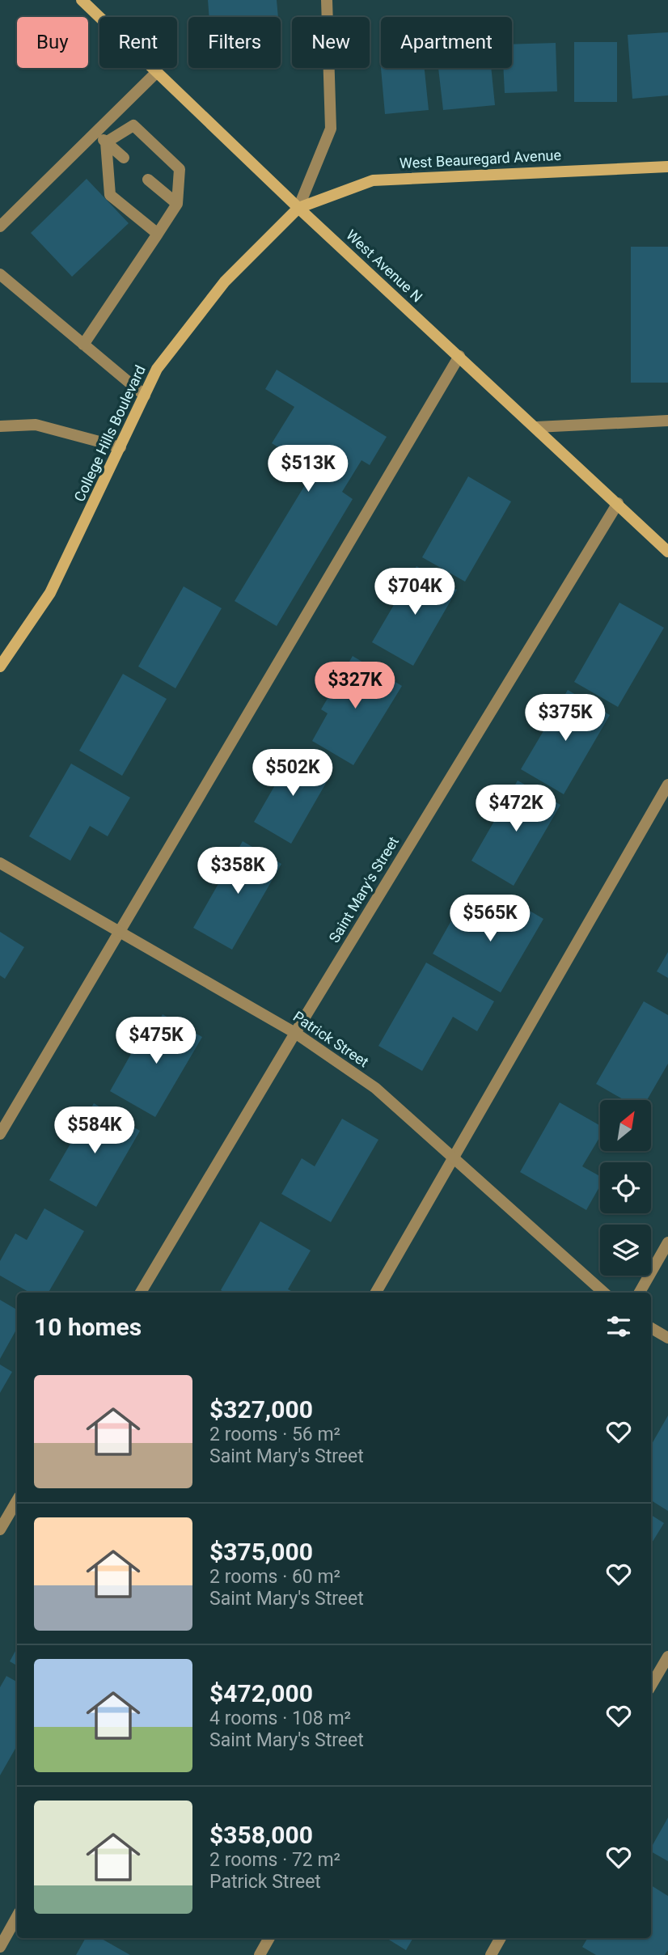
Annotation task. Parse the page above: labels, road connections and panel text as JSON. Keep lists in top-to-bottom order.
{
  "streets": {
    "street": [
      "West Beauregard Avenue",
      "West Avenue N",
      "College Hills Boulevard",
      "Saint Mary's Street",
      "Patrick Street"
    ]
  },
  "crossings": [
    ["West Beauregard Avenue", "West Avenue N"],
    ["West Beauregard Avenue", "College Hills Boulevard"],
    ["West Avenue N", "College Hills Boulevard"],
    ["West Avenue N", "Saint Mary's Street"],
    ["Saint Mary's Street", "Patrick Street"]
  ],
  "north": "top right",
  "page": {
    "chip": [
      "Buy",
      "Rent",
      "Filters",
      "New",
      "Apartment"
    ],
    "price": [
      "$513K",
      "$704K",
      "$327K",
      "$375K",
      "$502K",
      "$472K",
      "$358K",
      "$565K",
      "$475K",
      "$584K"
    ],
    "heading": "10 homes",
    "list": [
      {
        "name": "$327,000",
        "note": "2 rooms · 56 m² · Saint Mary's Street"
      },
      {
        "name": "$375,000",
        "note": "2 rooms · 60 m² · Saint Mary's Street"
      },
      {
        "name": "$472,000",
        "note": "4 rooms · 108 m² · Saint Mary's Street"
      },
      {
        "name": "$358,000",
        "note": "2 rooms · 72 m² · Patrick Street"
      }
    ]
  }
}
